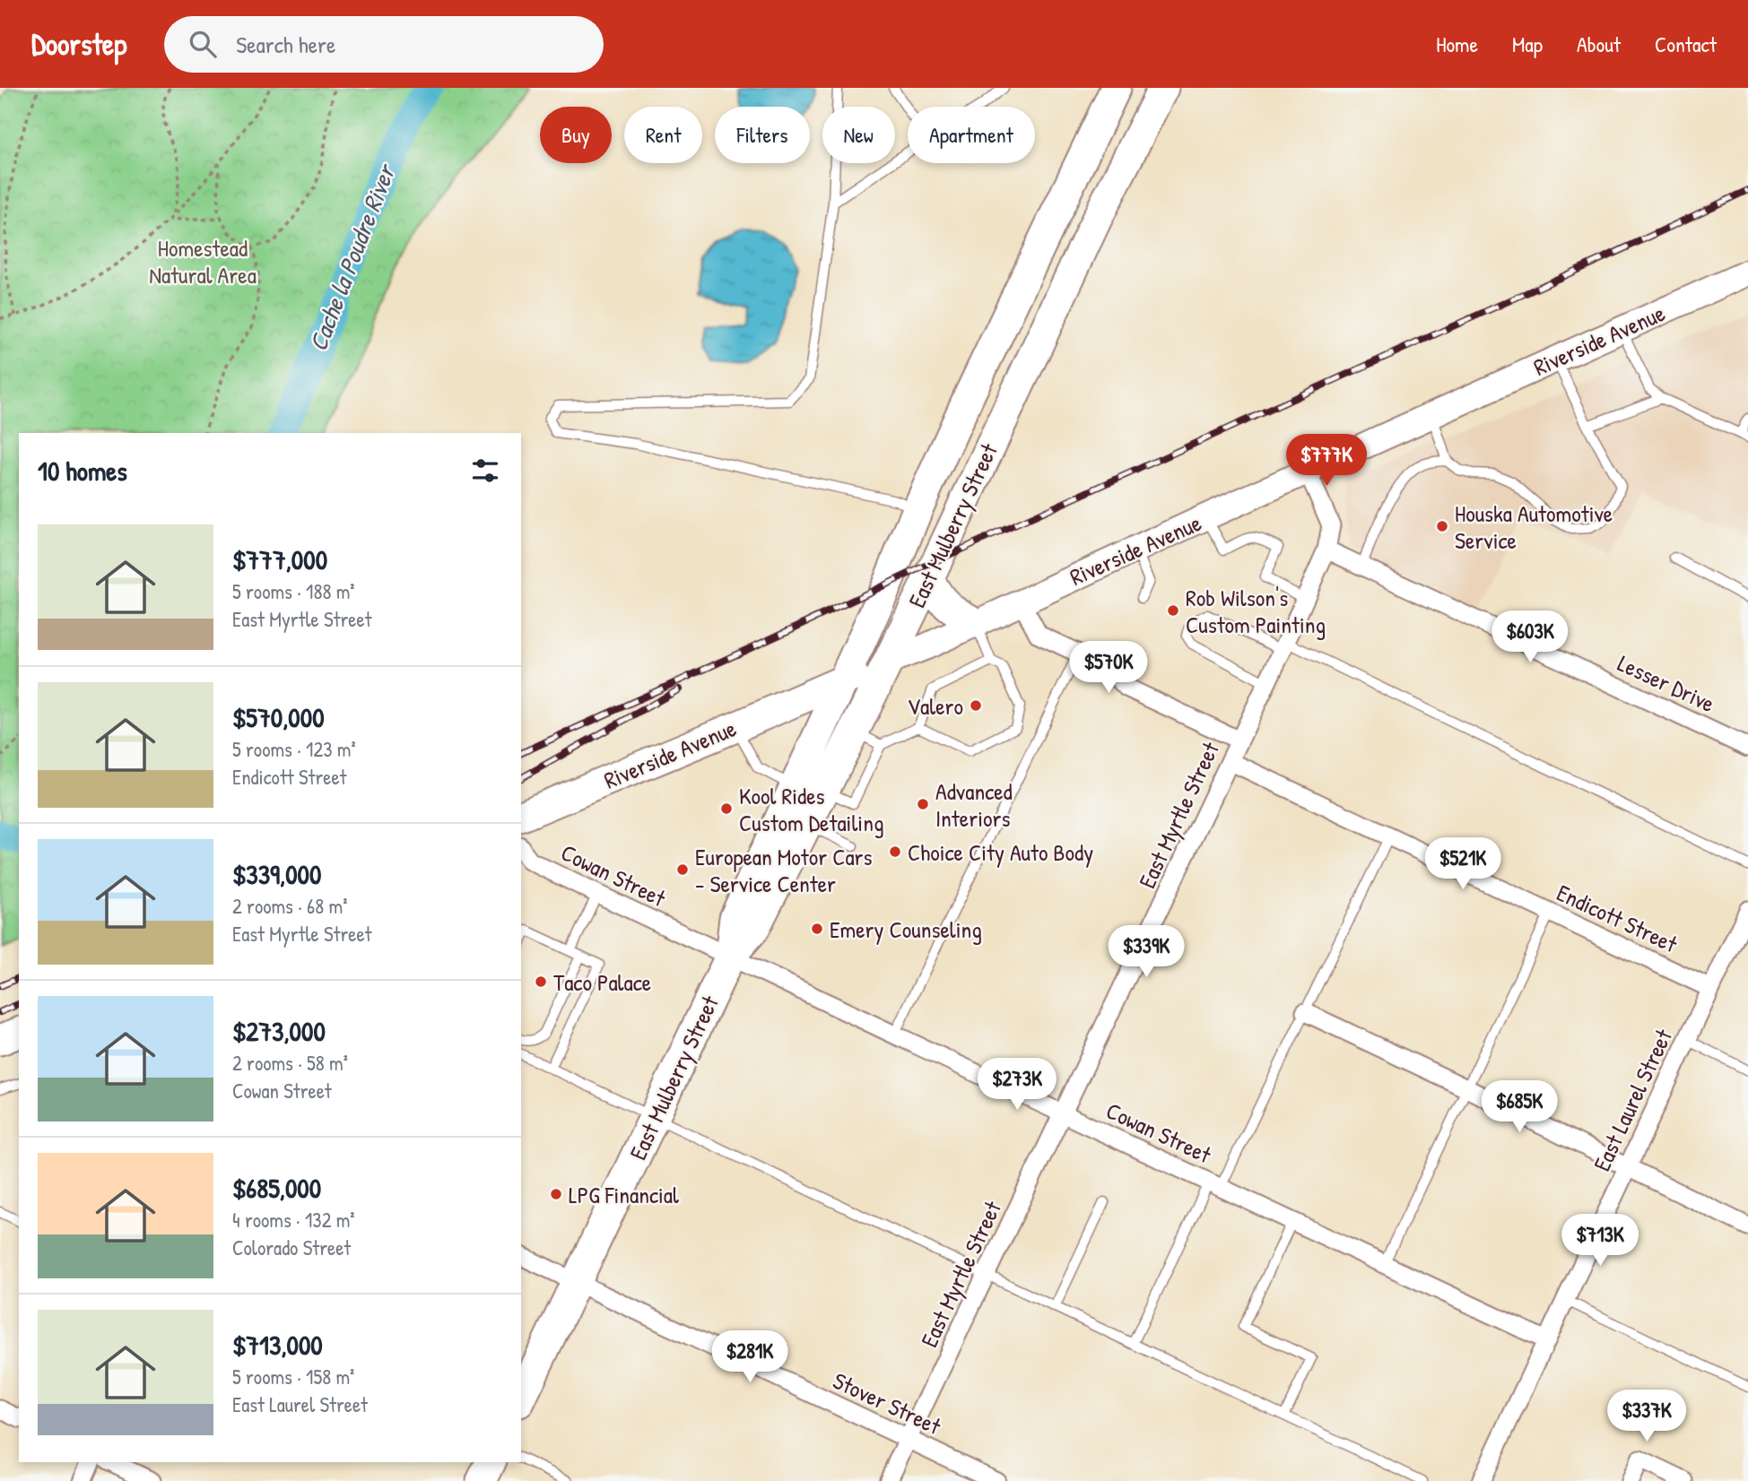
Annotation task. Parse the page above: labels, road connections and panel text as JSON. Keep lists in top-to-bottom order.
{
  "streets": {
    "highway": ["Riverside Avenue", "East Mulberry Street"],
    "street": [
      "Lesser Drive",
      "East Myrtle Street",
      "Cowan Street",
      "Endicott Street",
      "East Laurel Street",
      "Stover Street"
    ]
  },
  "crossings": [
    ["Riverside Avenue", "East Mulberry Street"],
    ["Riverside Avenue", "East Myrtle Street"],
    ["East Mulberry Street", "Cowan Street"],
    ["East Mulberry Street", "Stover Street"],
    ["Lesser Drive", "East Myrtle Street"],
    ["East Myrtle Street", "Cowan Street"],
    ["East Myrtle Street", "Endicott Street"],
    ["East Myrtle Street", "Stover Street"],
    ["Cowan Street", "East Laurel Street"],
    ["Endicott Street", "East Laurel Street"]
  ],
  "water": ["Cache la Poudre River"],
  "parks": ["Homestead Natural Area"],
  "places": [
    "Houska Automotive Service",
    "Rob Wilson's Custom Painting",
    "Valero",
    "Advanced Interiors",
    "Kool Rides Custom Detailing",
    "Choice City Auto Body",
    "European Motor Cars - Service Center",
    "Emery Counseling",
    "Taco Palace",
    "LPG Financial"
  ],
  "page": {
    "header": "Doorstep",
    "search": "Search here",
    "nav": [
      "Home",
      "Map",
      "About",
      "Contact"
    ],
    "chip": [
      "Buy",
      "Rent",
      "Filters",
      "New",
      "Apartment"
    ],
    "heading": "10 homes",
    "price": [
      "$777K",
      "$603K",
      "$570K",
      "$521K",
      "$339K",
      "$273K",
      "$685K",
      "$713K",
      "$281K",
      "$337K"
    ],
    "list": [
      {
        "name": "$777,000",
        "note": "5 rooms · 188 m² · East Myrtle Street"
      },
      {
        "name": "$570,000",
        "note": "5 rooms · 123 m² · Endicott Street"
      },
      {
        "name": "$339,000",
        "note": "2 rooms · 68 m² · East Myrtle Street"
      },
      {
        "name": "$273,000",
        "note": "2 rooms · 58 m² · Cowan Street"
      },
      {
        "name": "$685,000",
        "note": "4 rooms · 132 m² · Colorado Street"
      },
      {
        "name": "$713,000",
        "note": "5 rooms · 158 m² · East Laurel Street"
      }
    ]
  }
}
